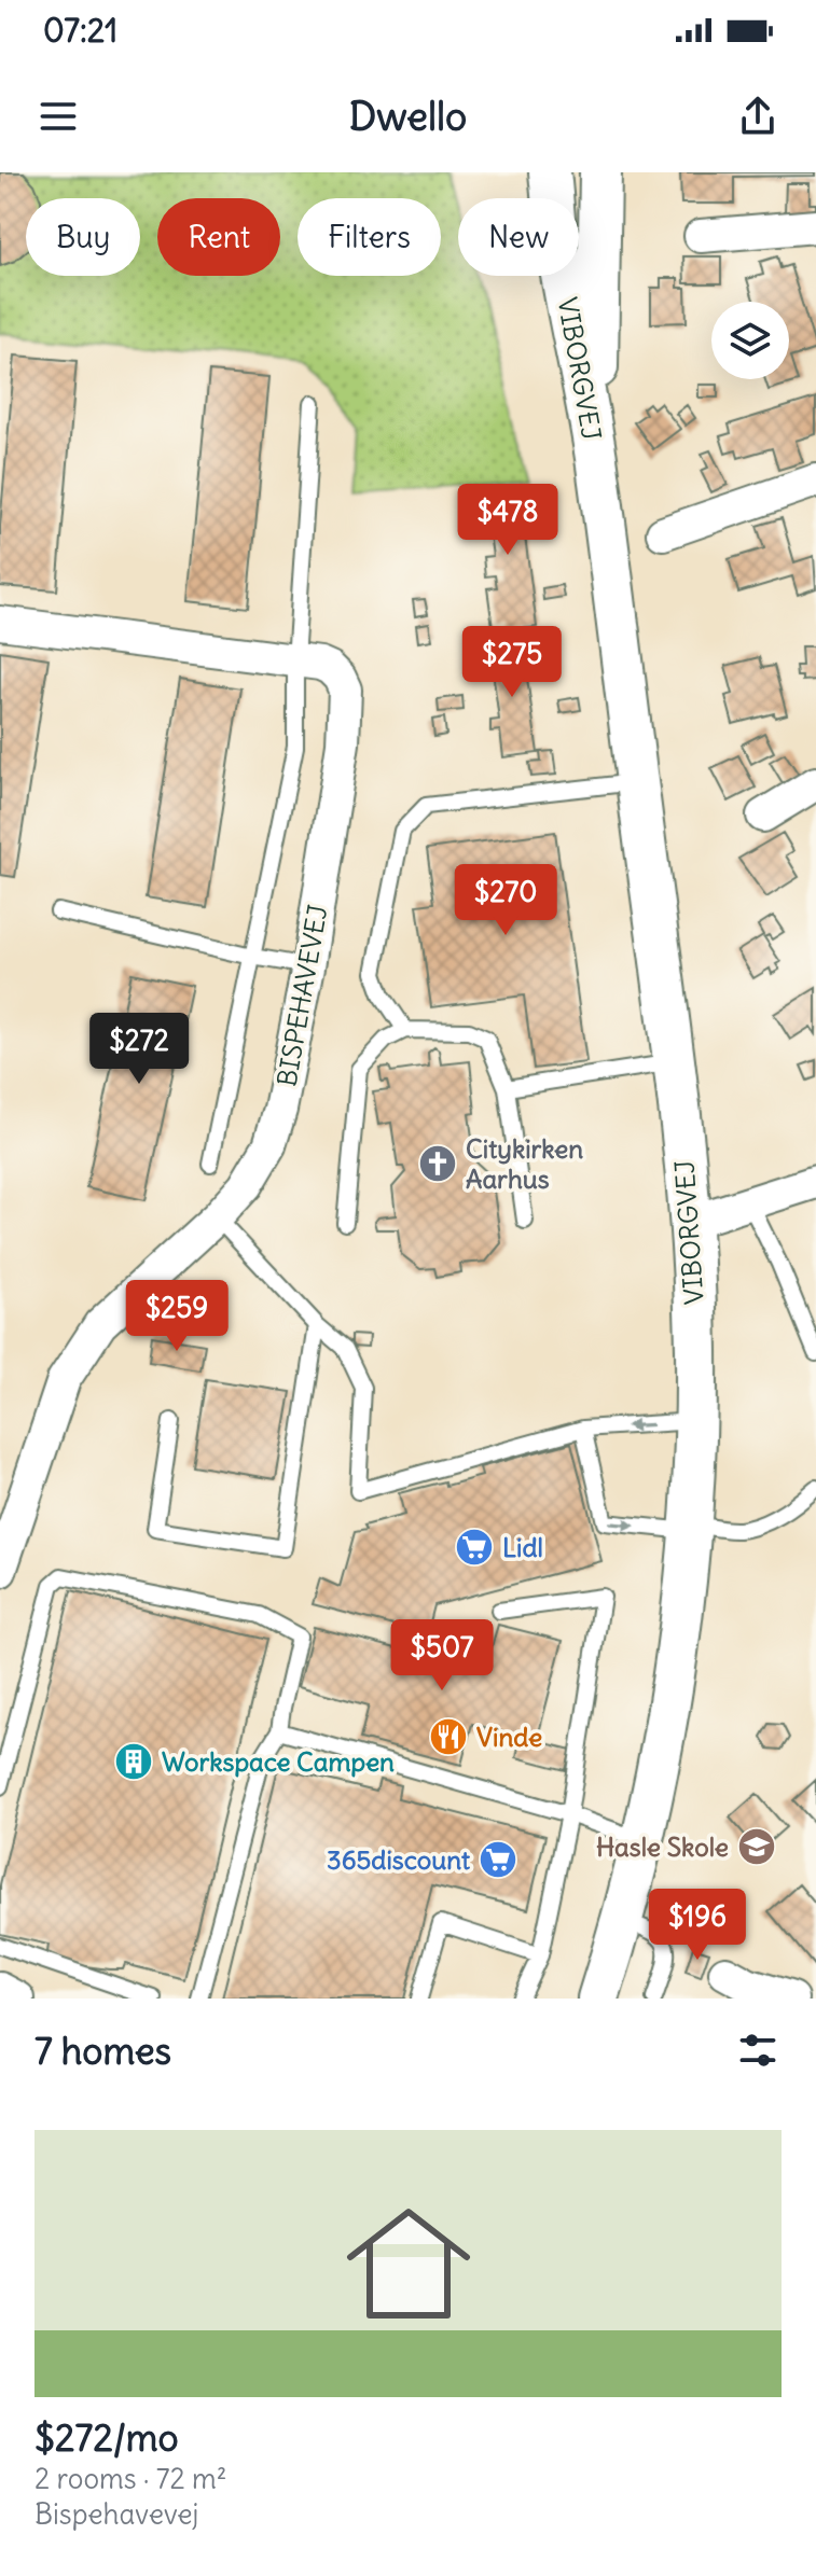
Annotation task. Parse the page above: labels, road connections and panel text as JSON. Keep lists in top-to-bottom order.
{
  "streets": {
    "street": ["VIBORGVEJ", "BISPEHAVEVEJ"]
  },
  "places": {
    "church": ["Citykirken Aarhus"],
    "supermarket": ["Lidl", "365discount"],
    "restaurant": ["Vinde"],
    "building": ["Workspace Campen"],
    "school or university": ["Hasle Skole"]
  },
  "page": {
    "status": "07:21",
    "header": "Dwello",
    "chip": [
      "Buy",
      "Rent",
      "Filters",
      "New"
    ],
    "price": [
      "$478",
      "$275",
      "$270",
      "$272",
      "$259",
      "$507",
      "$196"
    ],
    "heading": "7 homes",
    "list": [
      {
        "name": "$272/mo",
        "note": "2 rooms · 72 m² · Bispehavevej"
      }
    ]
  }
}
